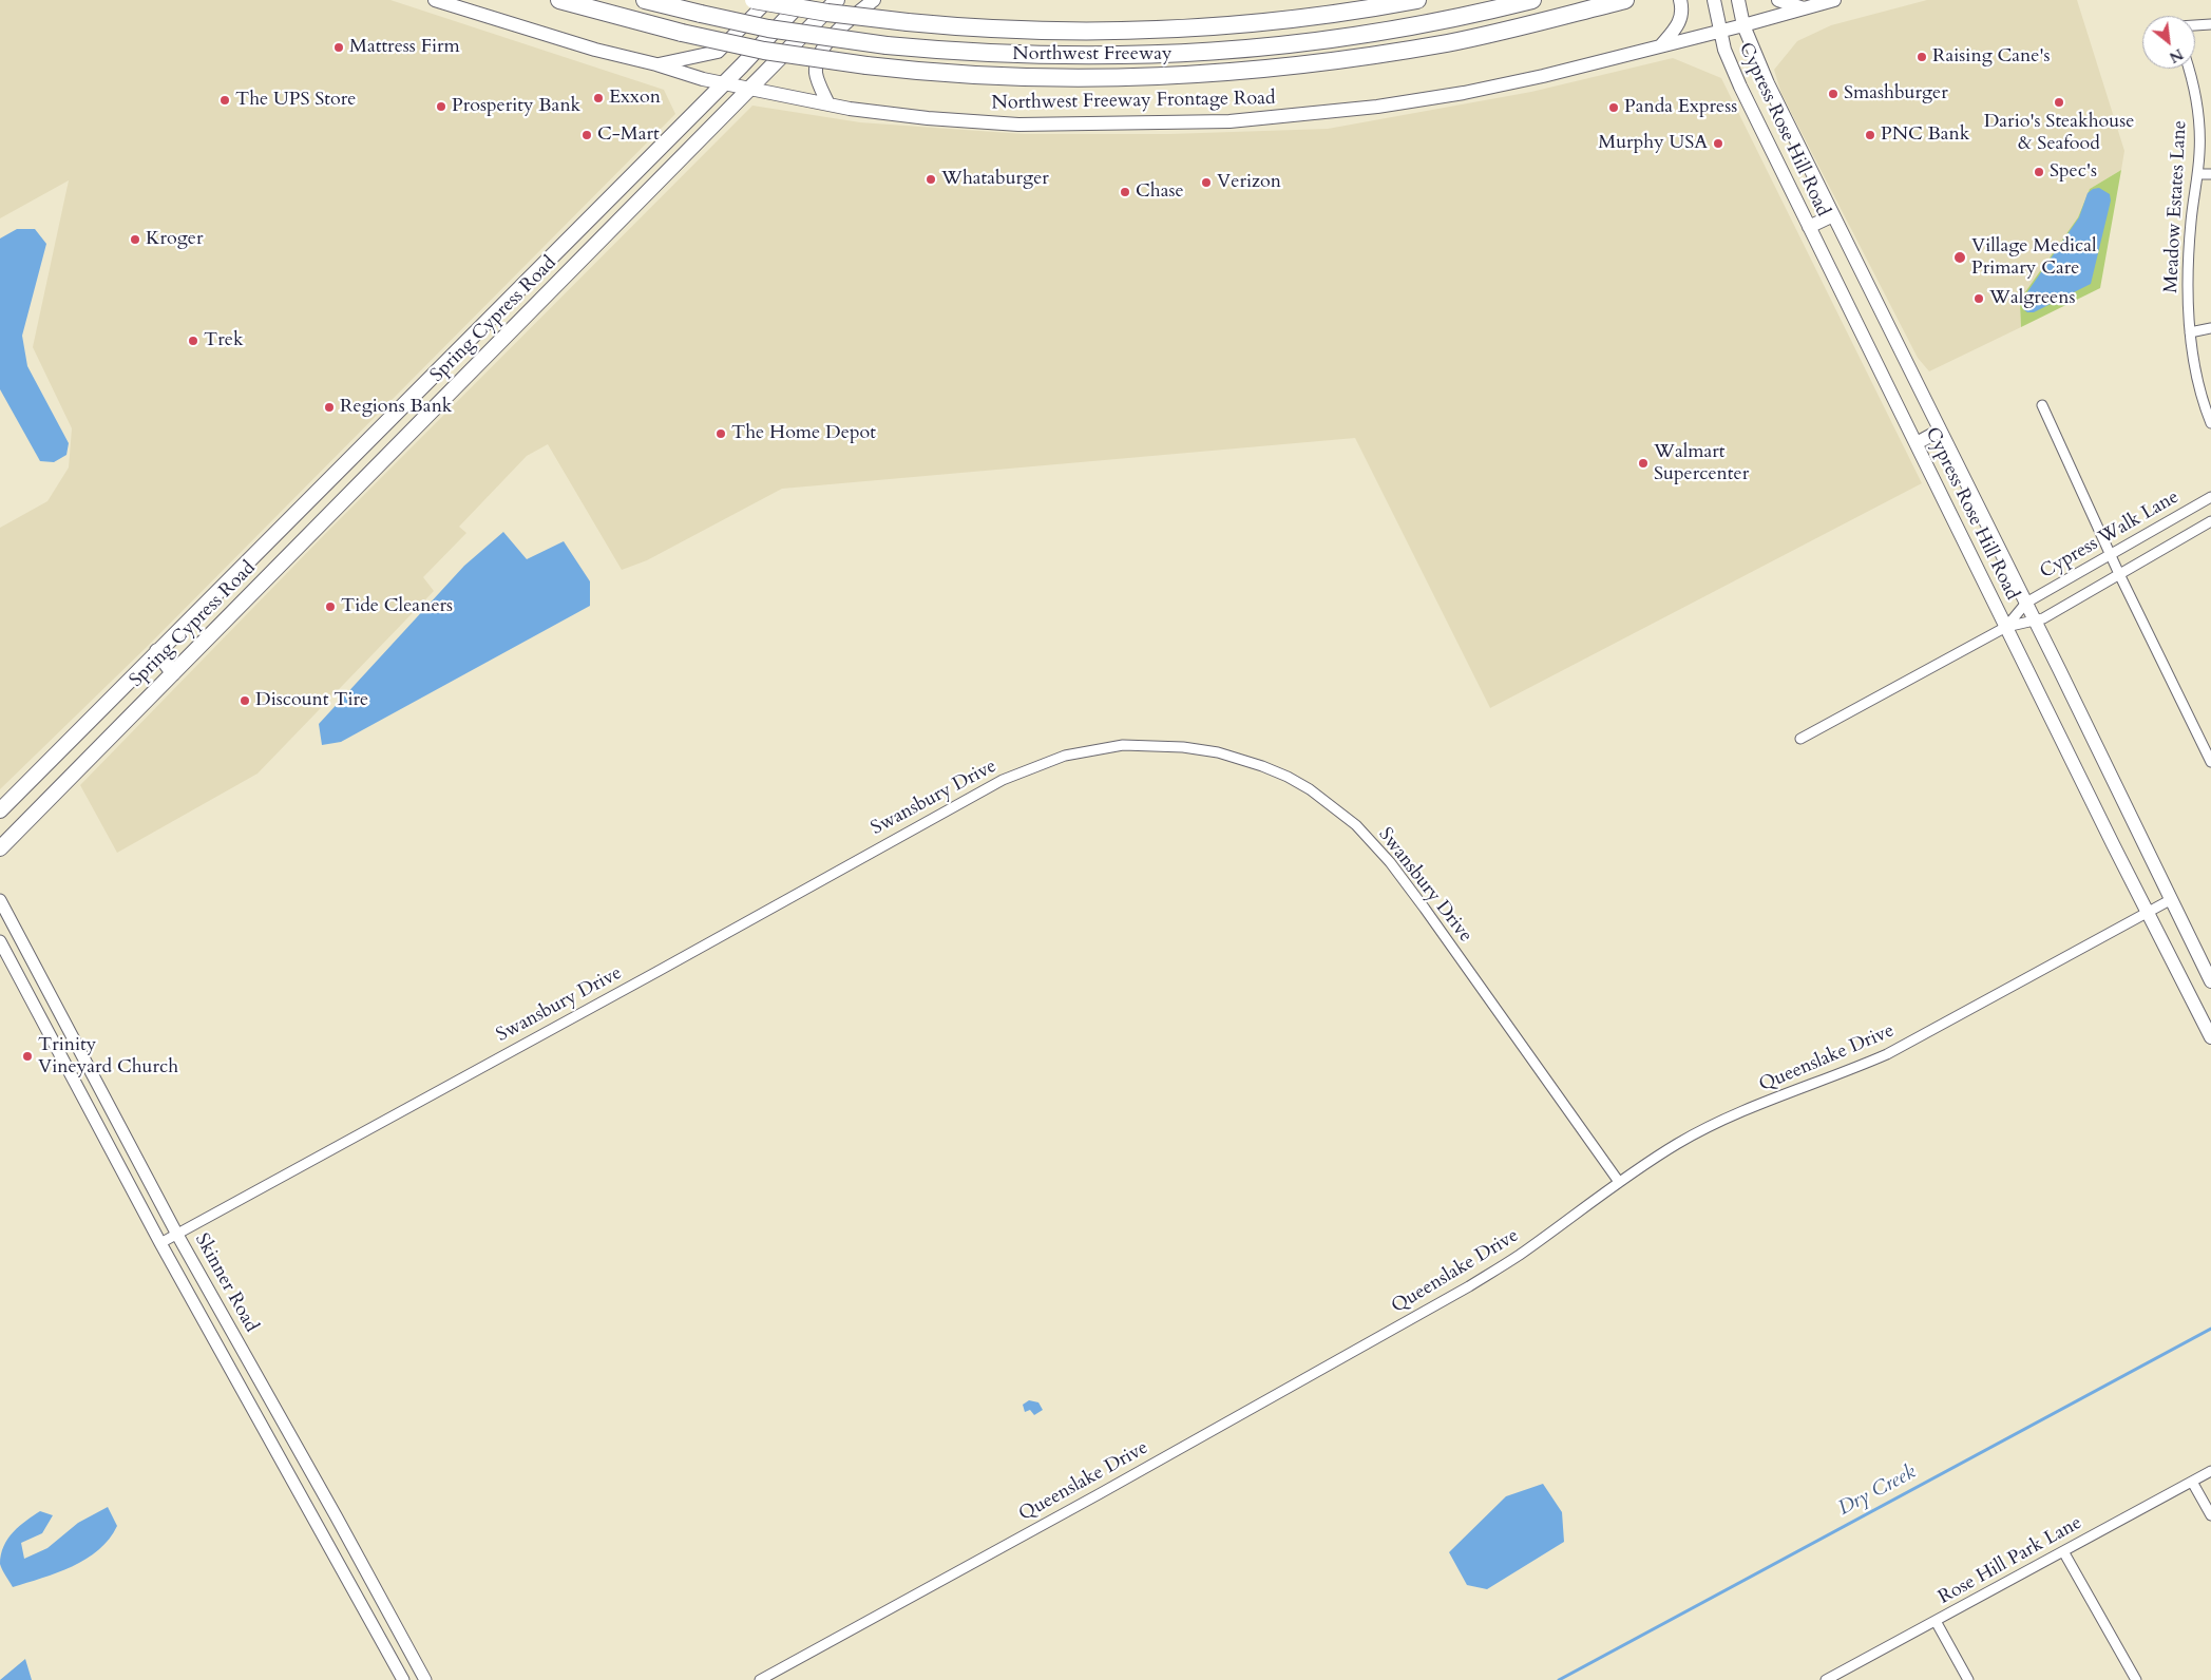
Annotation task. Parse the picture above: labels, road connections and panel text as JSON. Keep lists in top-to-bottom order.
{
  "streets": {
    "highway": ["Northwest Freeway"],
    "main road": ["Northwest Freeway Frontage Road", "Cypress Rose Hill Road", "Spring Cypress Road"],
    "street": [
      "Meadow Estates Lane",
      "Cypress Walk Lane",
      "Swansbury Drive",
      "Queenslake Drive",
      "Skinner Road",
      "Rose Hill Park Lane"
    ]
  },
  "crossings": [
    ["Northwest Freeway Frontage Road", "Cypress Rose Hill Road"],
    ["Northwest Freeway Frontage Road", "Spring Cypress Road"],
    ["Cypress Rose Hill Road", "Cypress Walk Lane"],
    ["Cypress Rose Hill Road", "Queenslake Drive"],
    ["Swansbury Drive", "Queenslake Drive"],
    ["Swansbury Drive", "Skinner Road"]
  ],
  "water": ["Dry Creek"],
  "places": [
    "Mattress Firm",
    "Raising Cane's",
    "Smashburger",
    "Exxon",
    "The UPS Store",
    "Dario's Steakhouse & Seafood",
    "Prosperity Bank",
    "Panda Express",
    "C-Mart",
    "PNC Bank",
    "Murphy USA",
    "Spec's",
    "Whataburger",
    "Verizon",
    "Chase",
    "Kroger",
    "Village Medical Primary Care",
    "Walgreens",
    "Trek",
    "Regions Bank",
    "The Home Depot",
    "Walmart Supercenter",
    "Tide Cleaners",
    "Discount Tire",
    "Trinity Vineyard Church"
  ],
  "north": "bottom right"
}
